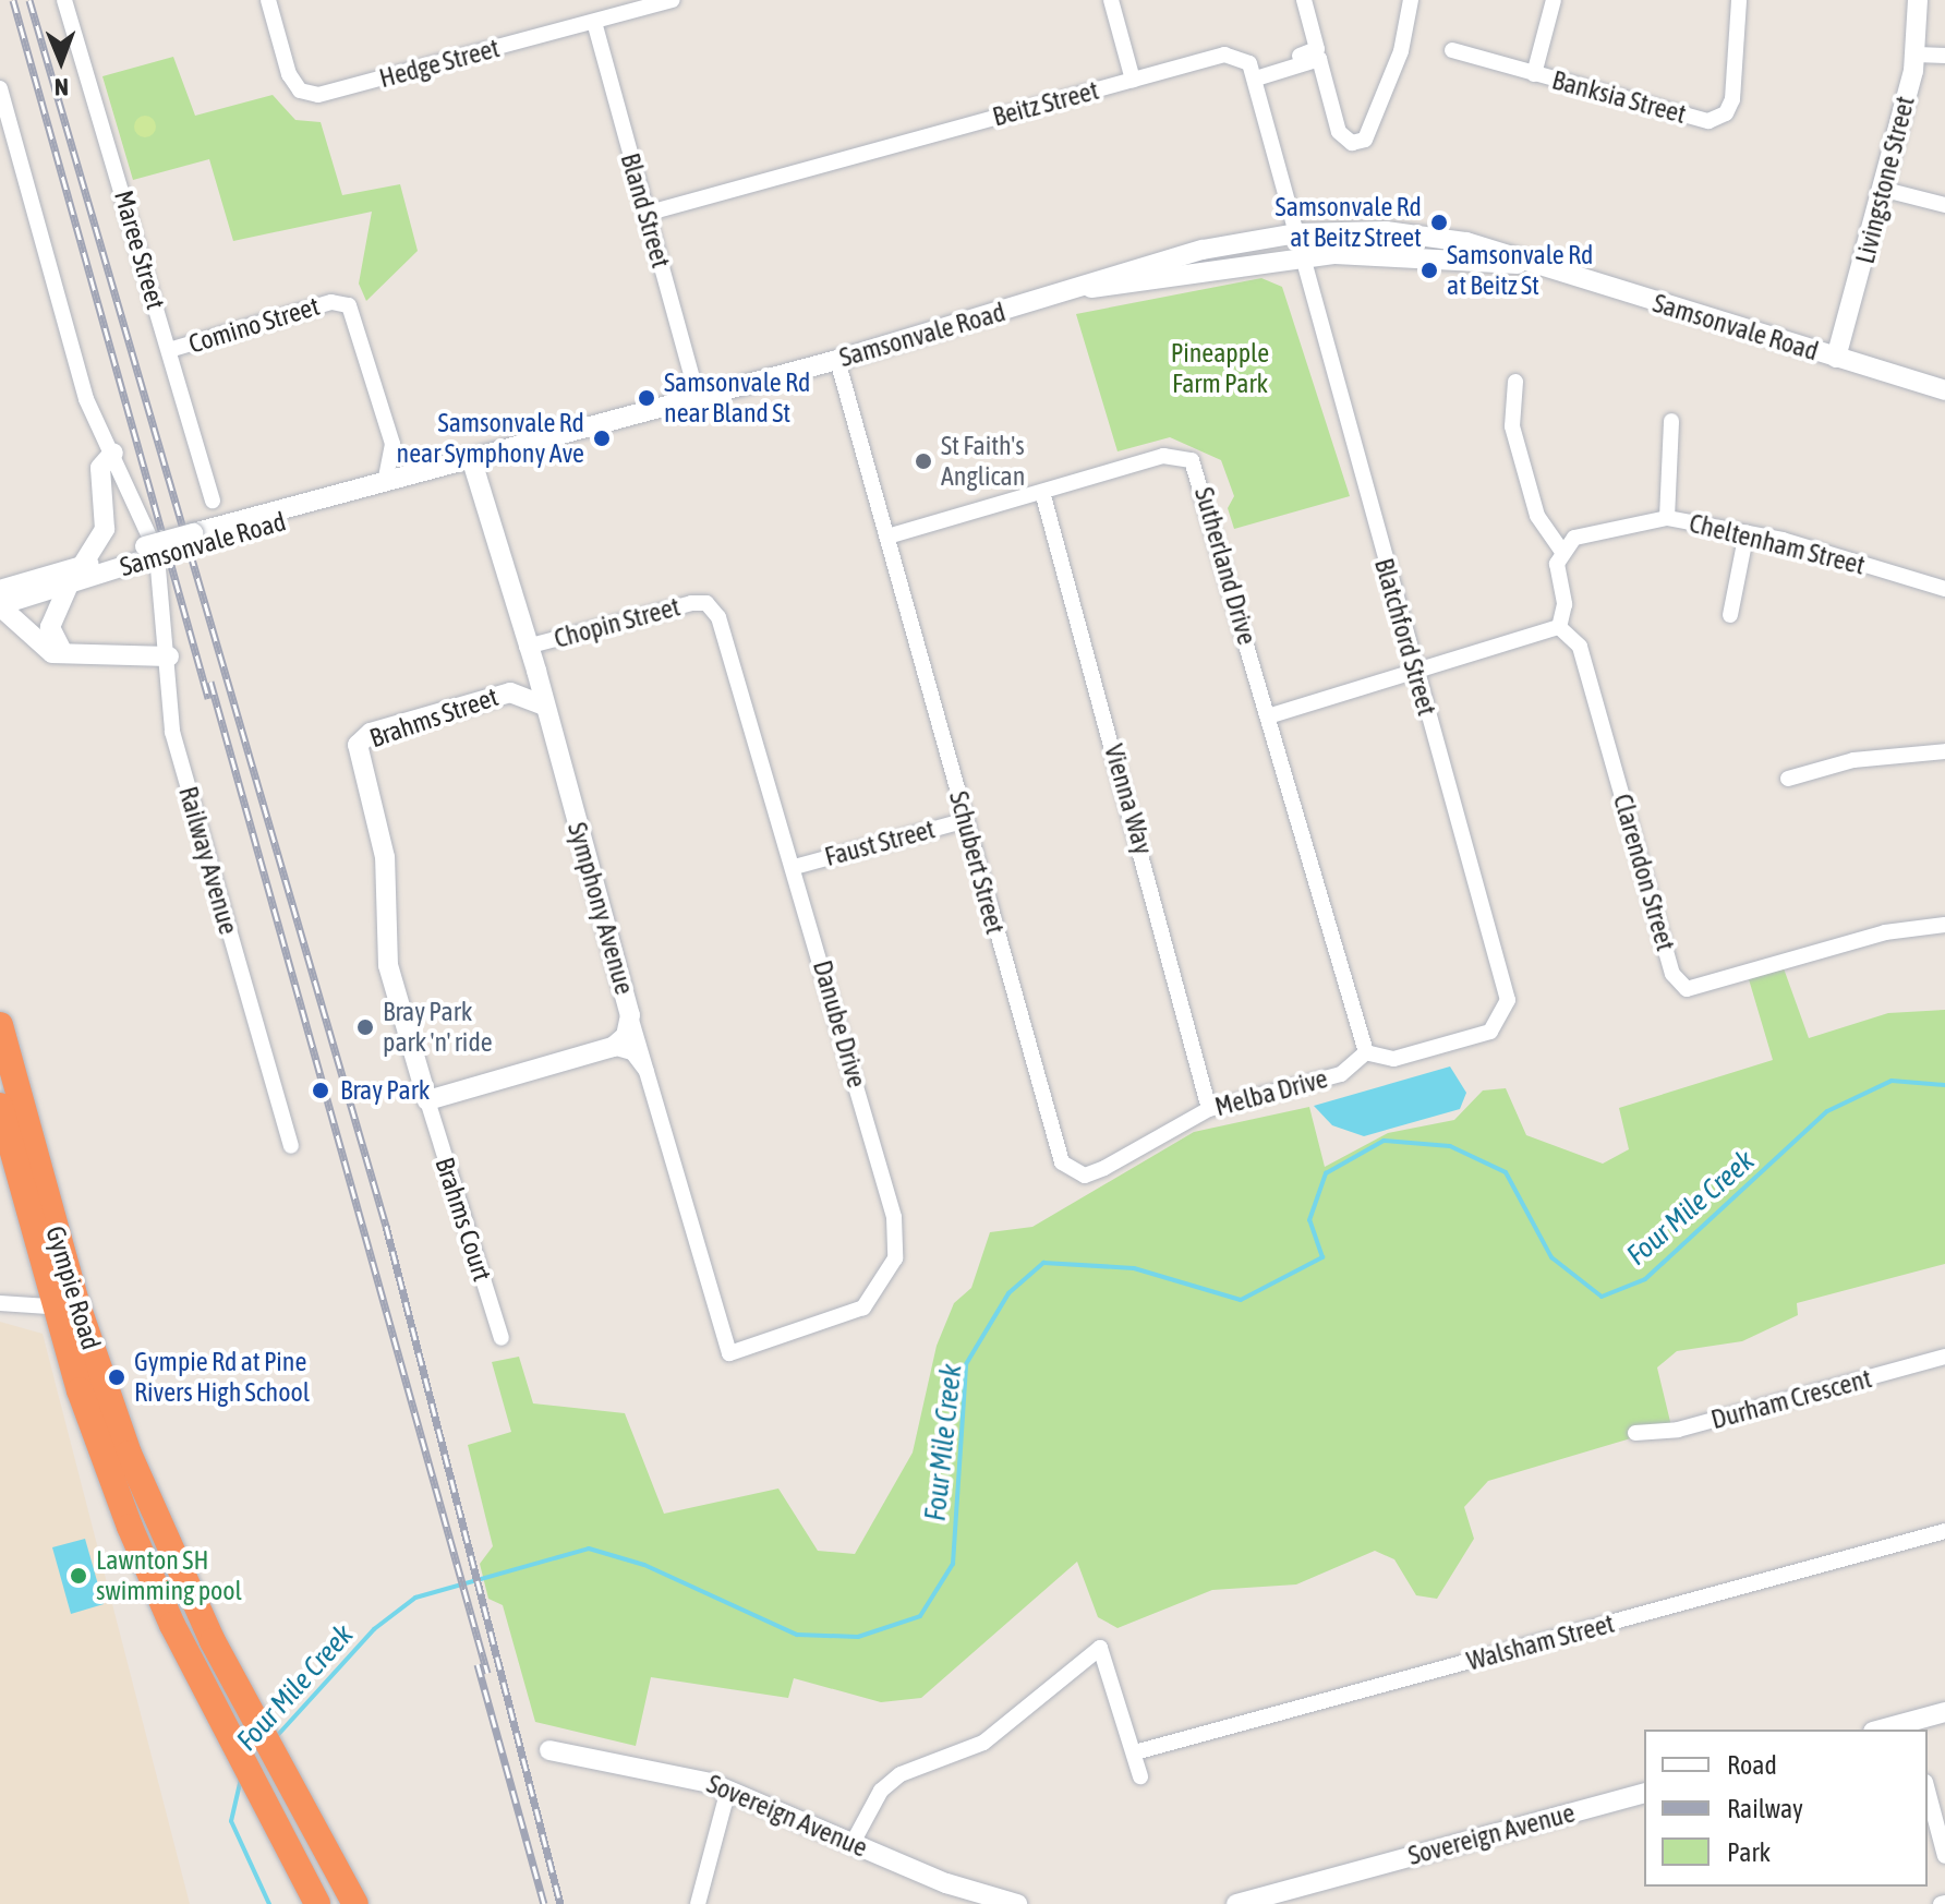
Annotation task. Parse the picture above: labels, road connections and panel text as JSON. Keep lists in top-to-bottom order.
{
  "streets": {
    "highway": ["Gympie Road"],
    "main road": [
      "Livingstone Street",
      "Samsonvale Road",
      "Brahms Street",
      "Symphony Avenue",
      "Sovereign Avenue"
    ],
    "street": [
      "Hedge Street",
      "Banksia Street",
      "Beitz Street",
      "Bland Street",
      "Maree Street",
      "Comino Street",
      "Cheltenham Street",
      "Sutherland Drive",
      "Chopin Street",
      "Blatchford Street",
      "Vienna Way",
      "Faust Street",
      "Railway Avenue",
      "Schubert Street",
      "Clarendon Street",
      "Danube Drive",
      "Melba Drive",
      "Brahms Court",
      "Durham Crescent",
      "Walsham Street"
    ]
  },
  "crossings": [
    ["Hedge Street", "Bland Street"],
    ["Beitz Street", "Bland Street"],
    ["Livingstone Street", "Samsonvale Road"],
    ["Bland Street", "Samsonvale Road"],
    ["Maree Street", "Comino Street"],
    ["Comino Street", "Samsonvale Road"],
    ["Samsonvale Road", "Blatchford Street"],
    ["Samsonvale Road", "Railway Avenue"],
    ["Samsonvale Road", "Symphony Avenue"],
    ["Sutherland Drive", "Blatchford Street"],
    ["Sutherland Drive", "Vienna Way"],
    ["Sutherland Drive", "Schubert Street"],
    ["Sutherland Drive", "Melba Drive"],
    ["Chopin Street", "Brahms Street"],
    ["Chopin Street", "Symphony Avenue"],
    ["Chopin Street", "Danube Drive"],
    ["Blatchford Street", "Melba Drive"],
    ["Brahms Street", "Symphony Avenue"],
    ["Brahms Street", "Brahms Court"],
    ["Vienna Way", "Melba Drive"],
    ["Faust Street", "Schubert Street"],
    ["Faust Street", "Danube Drive"],
    ["Schubert Street", "Melba Drive"],
    ["Symphony Avenue", "Danube Drive"]
  ],
  "water": ["Four Mile Creek"],
  "parks": ["Pineapple Farm Park"],
  "places": [
    "Samsonvale Rd at Beitz Street",
    "Samsonvale Rd at Beitz St",
    "Samsonvale Rd near Bland St",
    "Samsonvale Rd near Symphony Ave",
    "St Faith's Anglican",
    "Bray Park park 'n' ride",
    "Bray Park",
    "Gympie Rd at Pine Rivers High School",
    "Lawnton SH swimming pool"
  ],
  "legend": ["Road", "Railway", "Park"],
  "north": "bottom"
}
